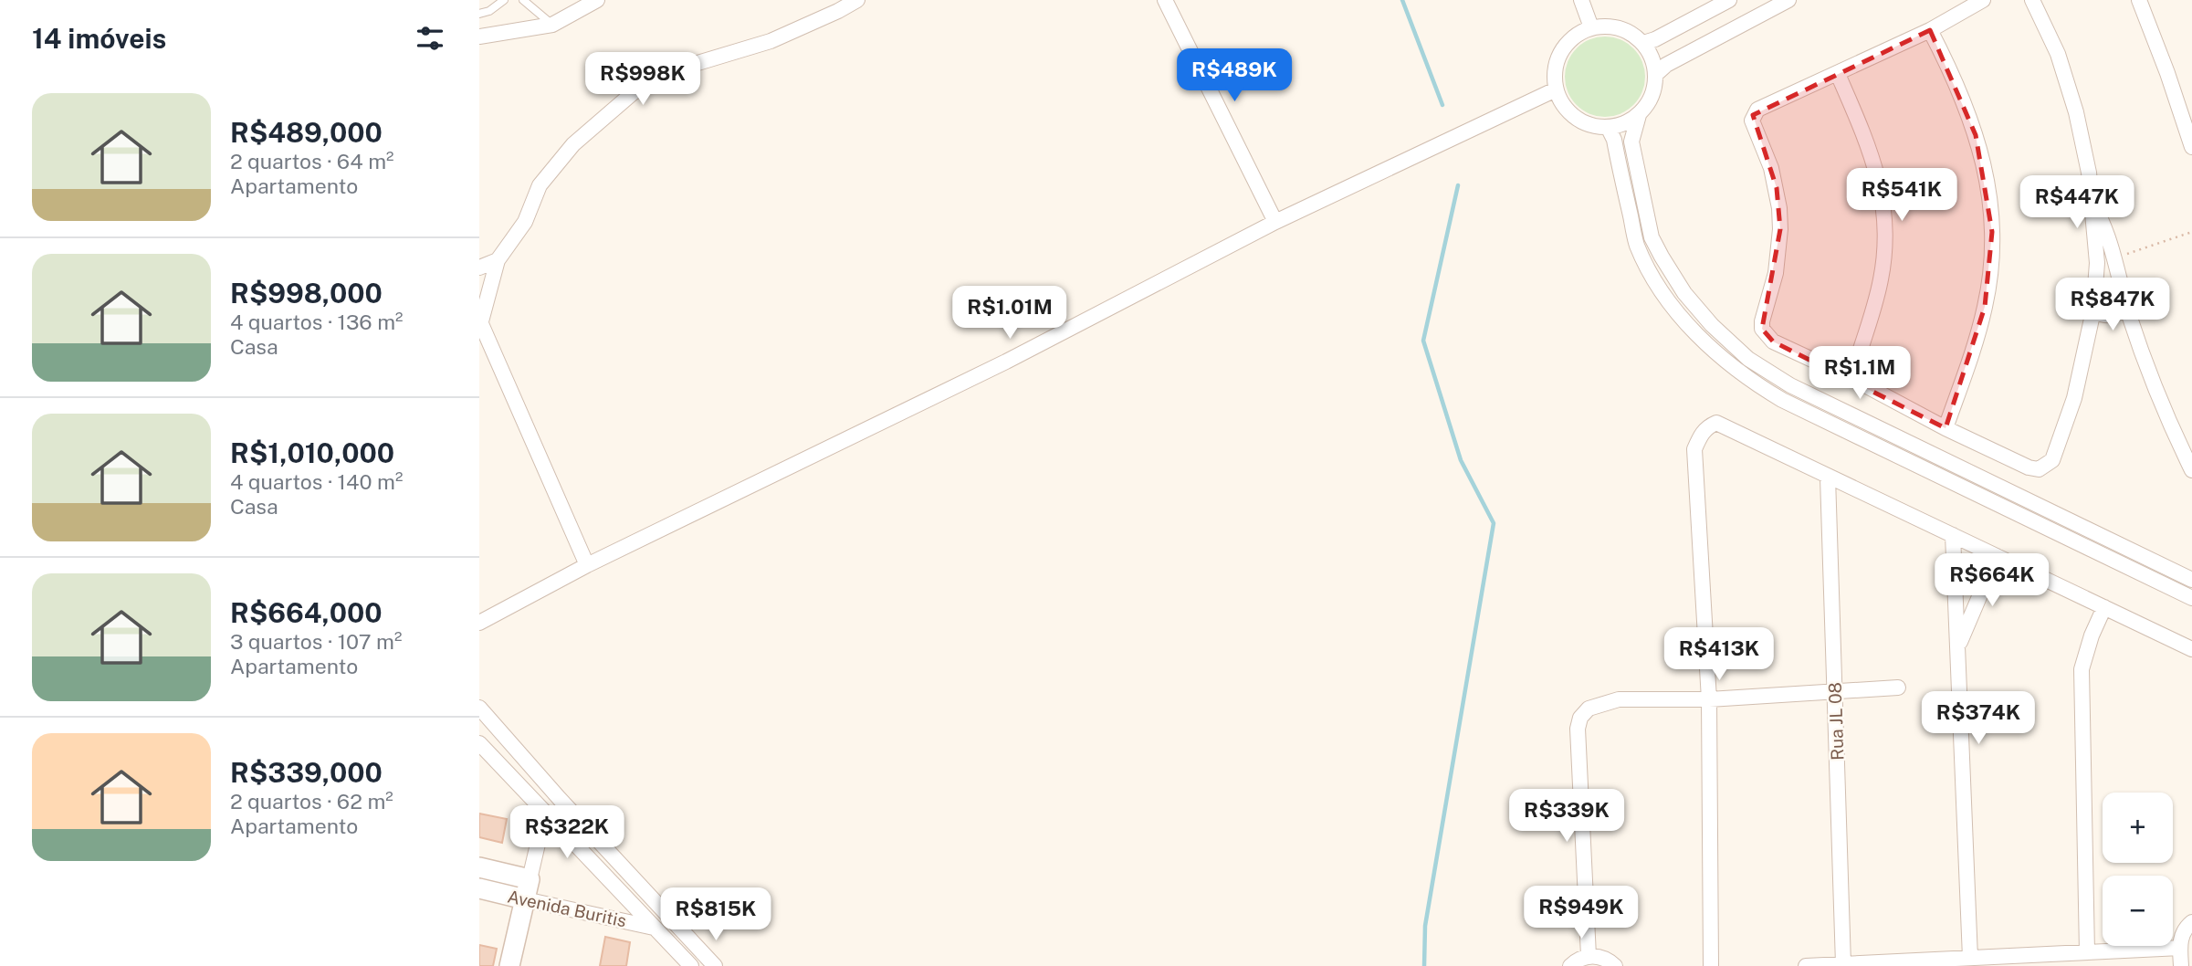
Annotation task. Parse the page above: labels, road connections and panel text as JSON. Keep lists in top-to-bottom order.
{
  "streets": {
    "street": ["Rua JL 08", "Avenida Buritis"]
  },
  "page": {
    "heading": "14 imóveis",
    "price": [
      "R$489K",
      "R$998K",
      "R$541K",
      "R$447K",
      "R$847K",
      "R$1.01M",
      "R$1.1M",
      "R$664K",
      "R$413K",
      "R$374K",
      "R$339K",
      "R$322K",
      "R$949K",
      "R$815K"
    ],
    "list": [
      {
        "name": "R$489,000",
        "note": "2 quartos · 64 m² · Apartamento"
      },
      {
        "name": "R$998,000",
        "note": "4 quartos · 136 m² · Casa"
      },
      {
        "name": "R$1,010,000",
        "note": "4 quartos · 140 m² · Casa"
      },
      {
        "name": "R$664,000",
        "note": "3 quartos · 107 m² · Apartamento"
      },
      {
        "name": "R$339,000",
        "note": "2 quartos · 62 m² · Apartamento"
      }
    ],
    "map_buttons": ["+", "−"]
  }
}
